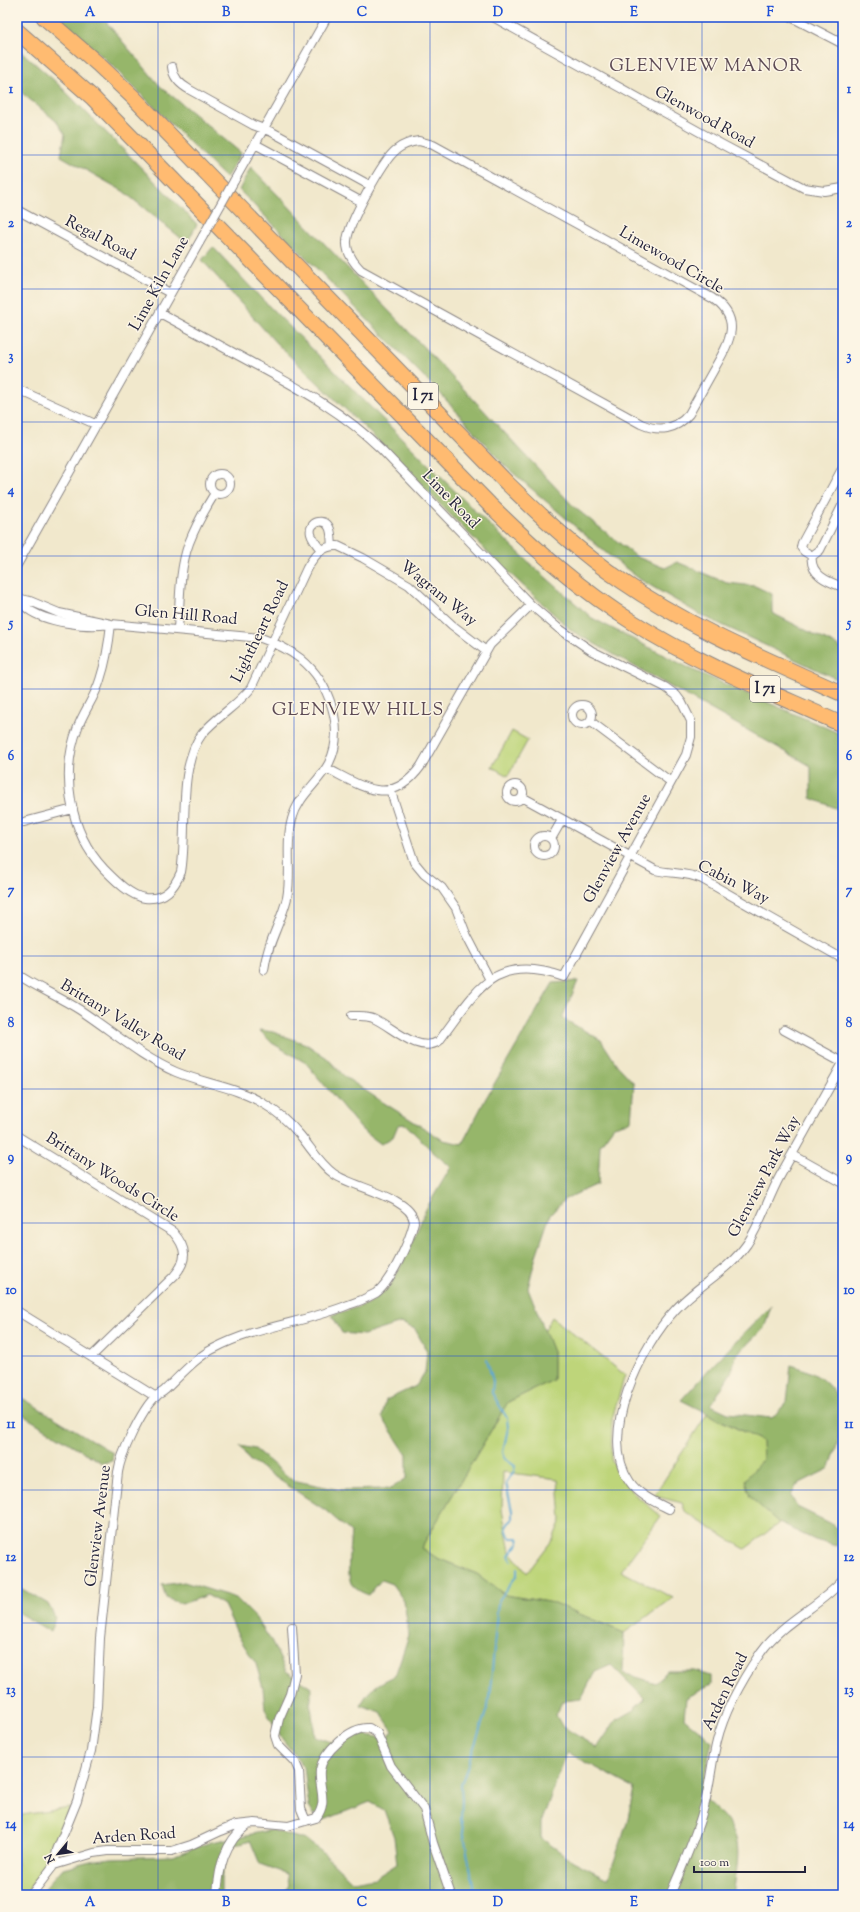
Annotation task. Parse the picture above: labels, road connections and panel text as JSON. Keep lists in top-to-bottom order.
{
  "streets": {
    "highway": ["I 71"],
    "street": [
      "Glenwood Road",
      "Regal Road",
      "Limewood Circle",
      "Lime Kiln Lane",
      "Lime Road",
      "Wagram Way",
      "Glen Hill Road",
      "Lightheart Road",
      "Glenview Avenue",
      "Cabin Way",
      "Brittany Valley Road",
      "Glenview Park Way",
      "Brittany Woods Circle",
      "Arden Road"
    ]
  },
  "crossings": [
    ["Regal Road", "Lime Kiln Lane"],
    ["Lime Kiln Lane", "Lime Road"],
    ["Lime Road", "Glenview Avenue"],
    ["Wagram Way", "Lightheart Road"],
    ["Glen Hill Road", "Lightheart Road"],
    ["Glenview Avenue", "Cabin Way"],
    ["Glenview Avenue", "Brittany Valley Road"],
    ["Glenview Avenue", "Arden Road"]
  ],
  "districts": ["GLENVIEW MANOR", "GLENVIEW HILLS"],
  "scale_bar": "100 m",
  "north": "bottom left",
  "grid": {
    "columns": [
      "A",
      "B",
      "C",
      "D",
      "E",
      "F"
    ],
    "rows": [
      "1",
      "2",
      "3",
      "4",
      "5",
      "6",
      "7",
      "8",
      "9",
      "10",
      "11",
      "12",
      "13",
      "14"
    ]
  }
}
